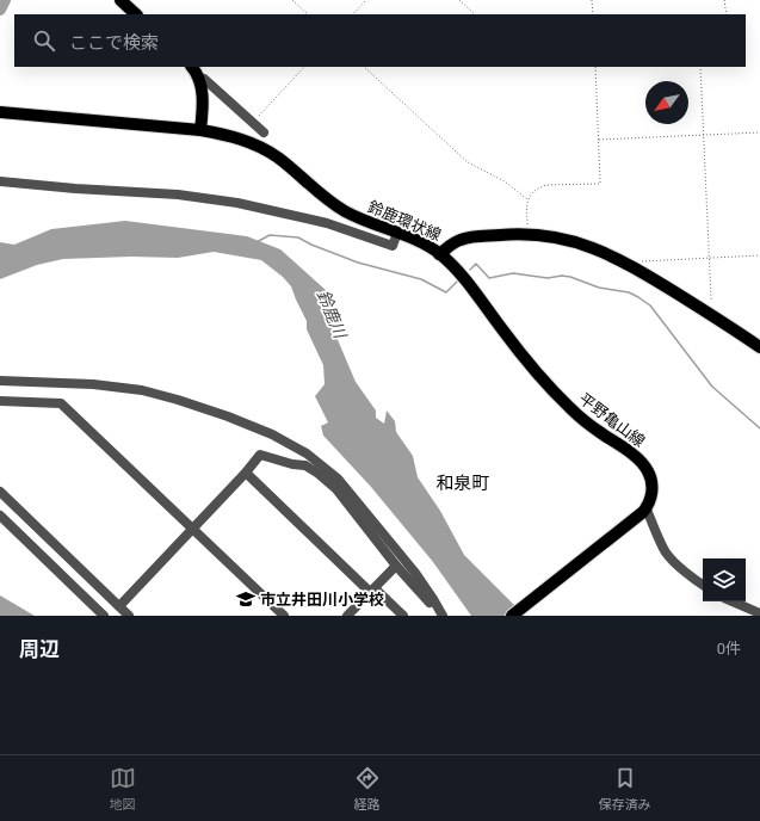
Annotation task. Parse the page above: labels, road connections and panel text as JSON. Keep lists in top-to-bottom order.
{
  "streets": {
    "main road": ["鈴鹿環状線", "平野亀山線"]
  },
  "crossings": [
    ["鈴鹿環状線", "平野亀山線"]
  ],
  "districts": ["和泉町"],
  "water": ["鈴鹿川"],
  "places": {
    "school or university": ["市立井田川小学校"]
  },
  "north": "bottom left",
  "page": {
    "search": "ここで検索",
    "heading": ["周辺", "0件"],
    "nav": ["地図", "経路", "保存済み"]
  }
}
